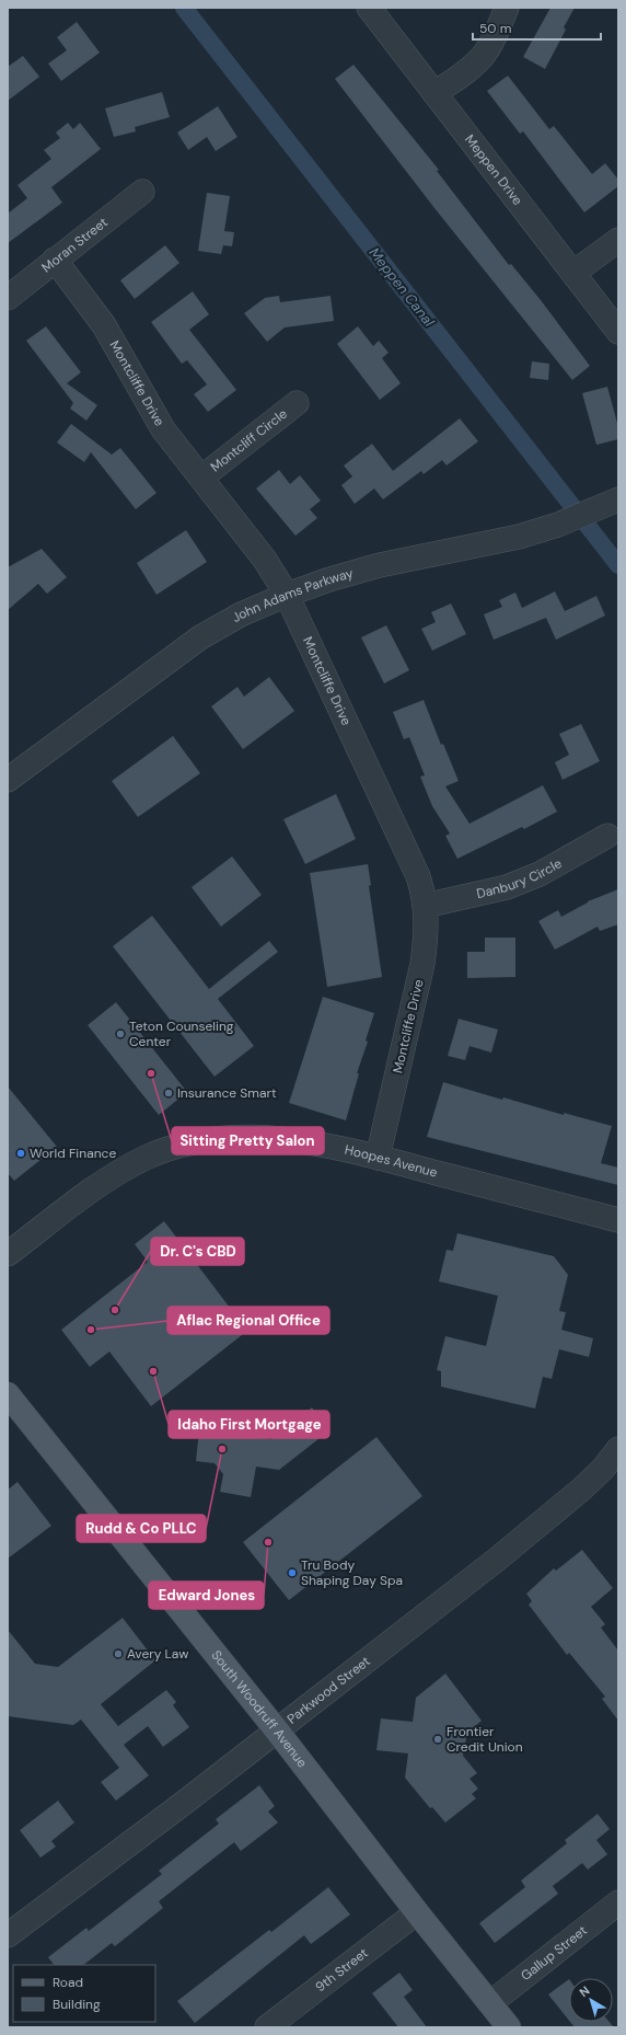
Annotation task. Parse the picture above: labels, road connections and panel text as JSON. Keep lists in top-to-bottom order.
{
  "streets": {
    "main road": ["South Woodruff Avenue"],
    "street": [
      "Meppen Drive",
      "Moran Street",
      "Montcliffe Drive",
      "Montcliff Circle",
      "John Adams Parkway",
      "Danbury Circle",
      "Hoopes Avenue",
      "Parkwood Street",
      "Gallup Street",
      "9th Street"
    ]
  },
  "crossings": [
    ["Moran Street", "Montcliffe Drive"],
    ["Montcliffe Drive", "Montcliff Circle"],
    ["Montcliffe Drive", "John Adams Parkway"],
    ["Montcliffe Drive", "Danbury Circle"],
    ["Montcliffe Drive", "Hoopes Avenue"],
    ["Parkwood Street", "South Woodruff Avenue"],
    ["South Woodruff Avenue", "Gallup Street"],
    ["South Woodruff Avenue", "9th Street"]
  ],
  "water": ["Meppen Canal"],
  "places": [
    "Teton Counseling Center",
    "Sitting Pretty Salon",
    "Insurance Smart",
    "World Finance",
    "Dr. C's CBD",
    "Aflac Regional Office",
    "Idaho First Mortgage",
    "Rudd & Co PLLC",
    "Edward Jones",
    "Tru Body Shaping Day Spa",
    "Avery Law",
    "Frontier Credit Union"
  ],
  "legend": ["Road", "Building"],
  "scale_bar": "50 m",
  "north": "top left"
}
